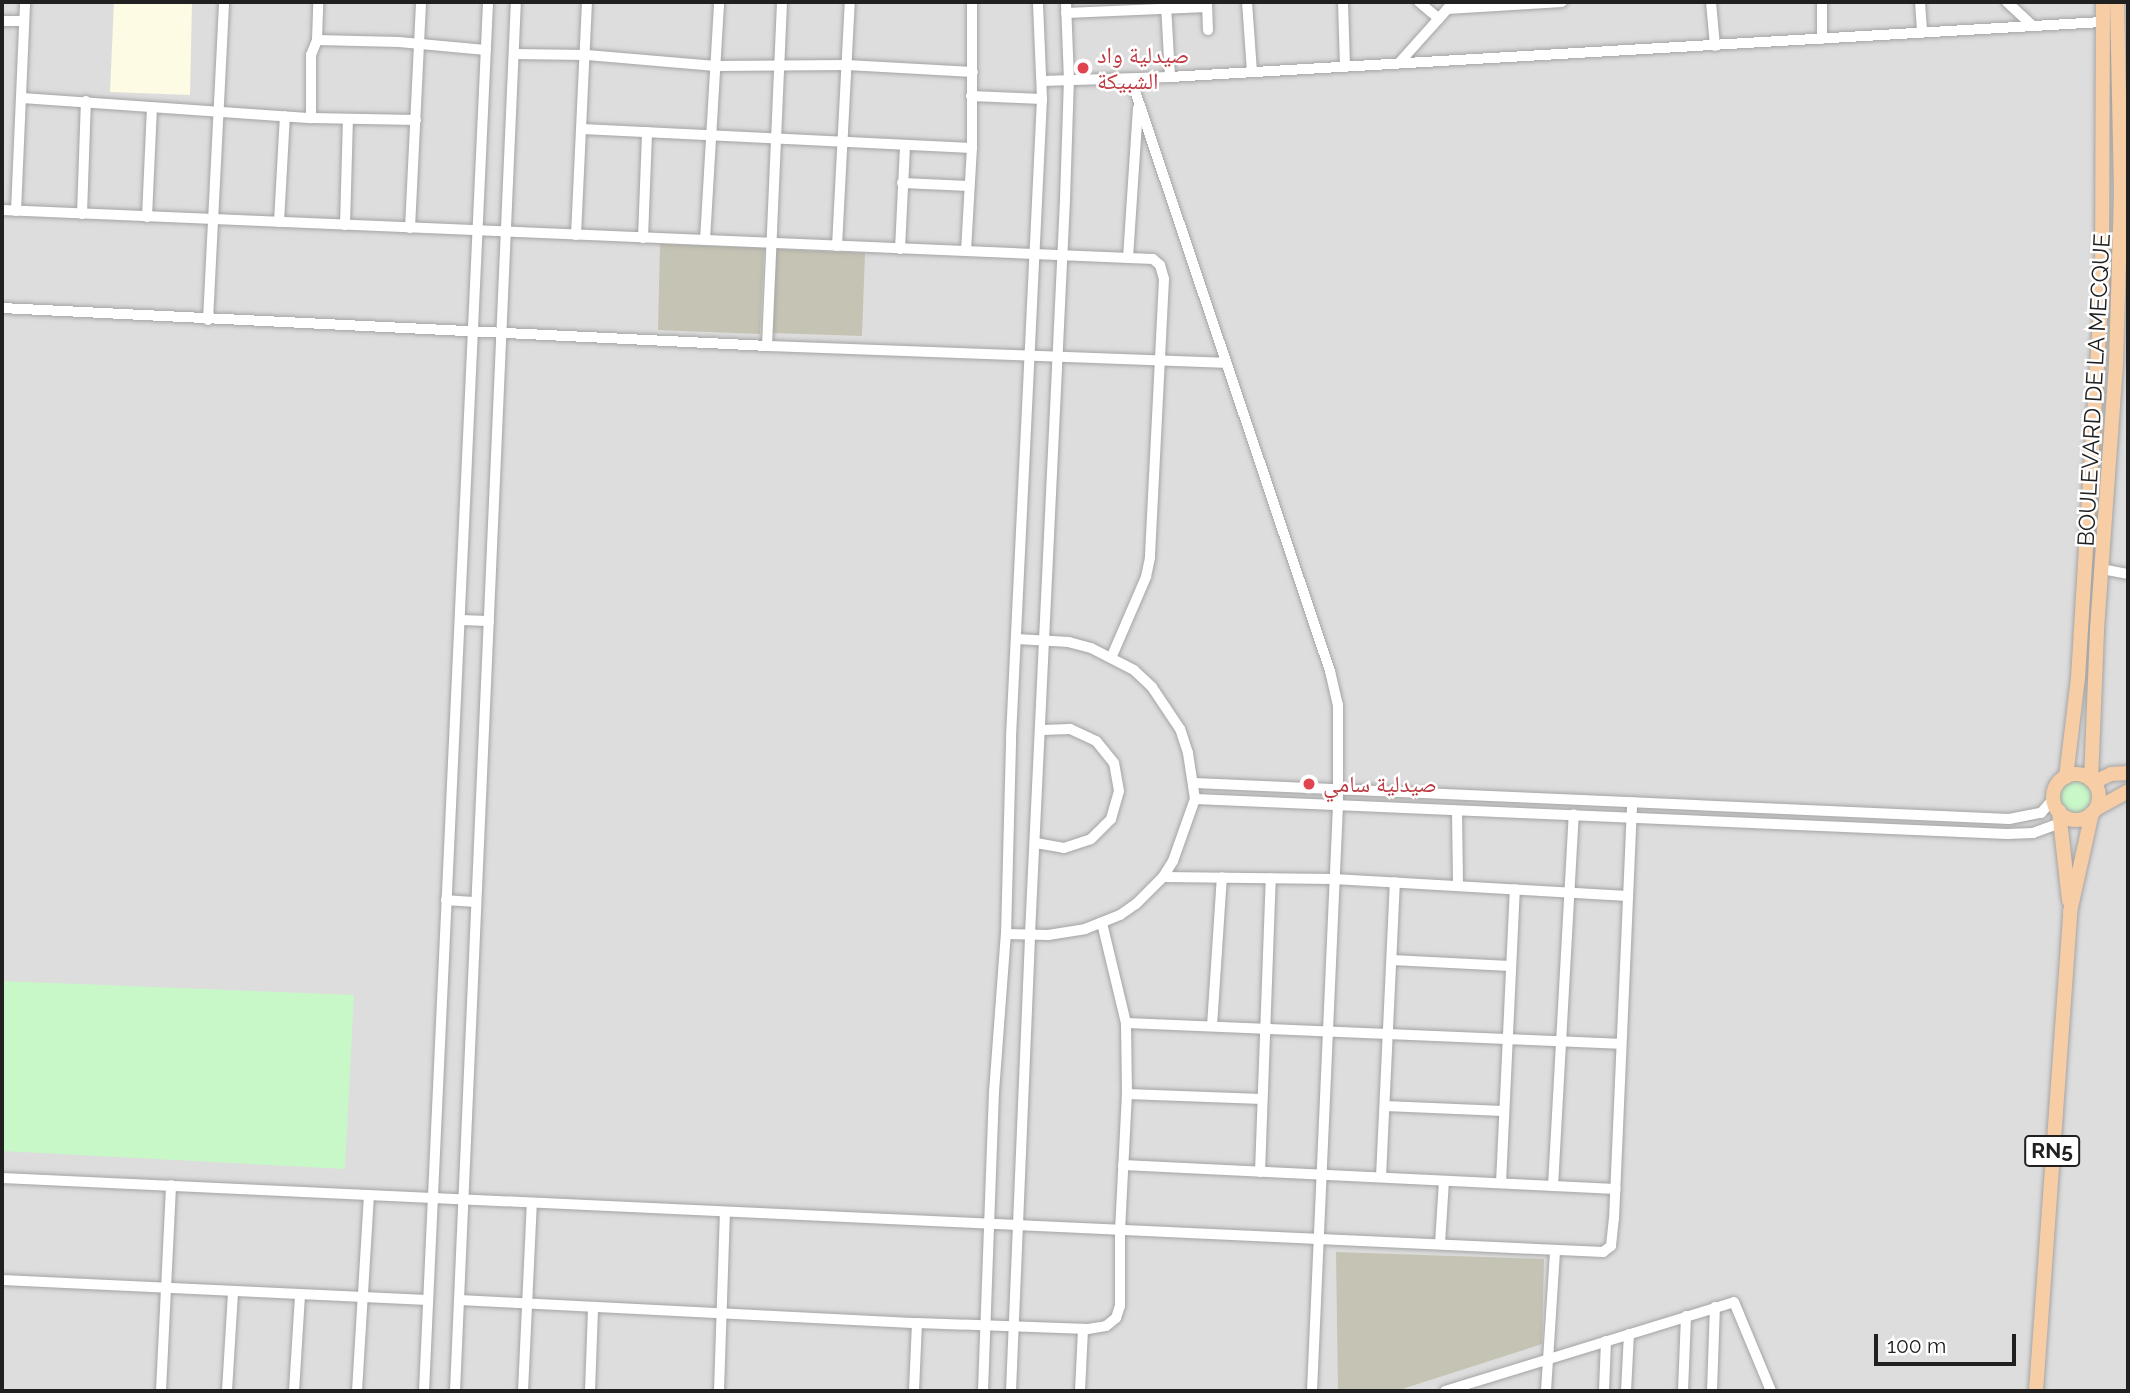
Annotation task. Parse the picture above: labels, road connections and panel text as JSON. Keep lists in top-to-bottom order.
{
  "streets": {
    "main road": ["BOULEVARD DE LA MECQUE", "RN5"]
  },
  "crossings": [
    ["BOULEVARD DE LA MECQUE", "RN5"]
  ],
  "places": ["صيدلية واد الشبيكة", "صيدلية سامي"],
  "scale_bar": "100 m"
}
